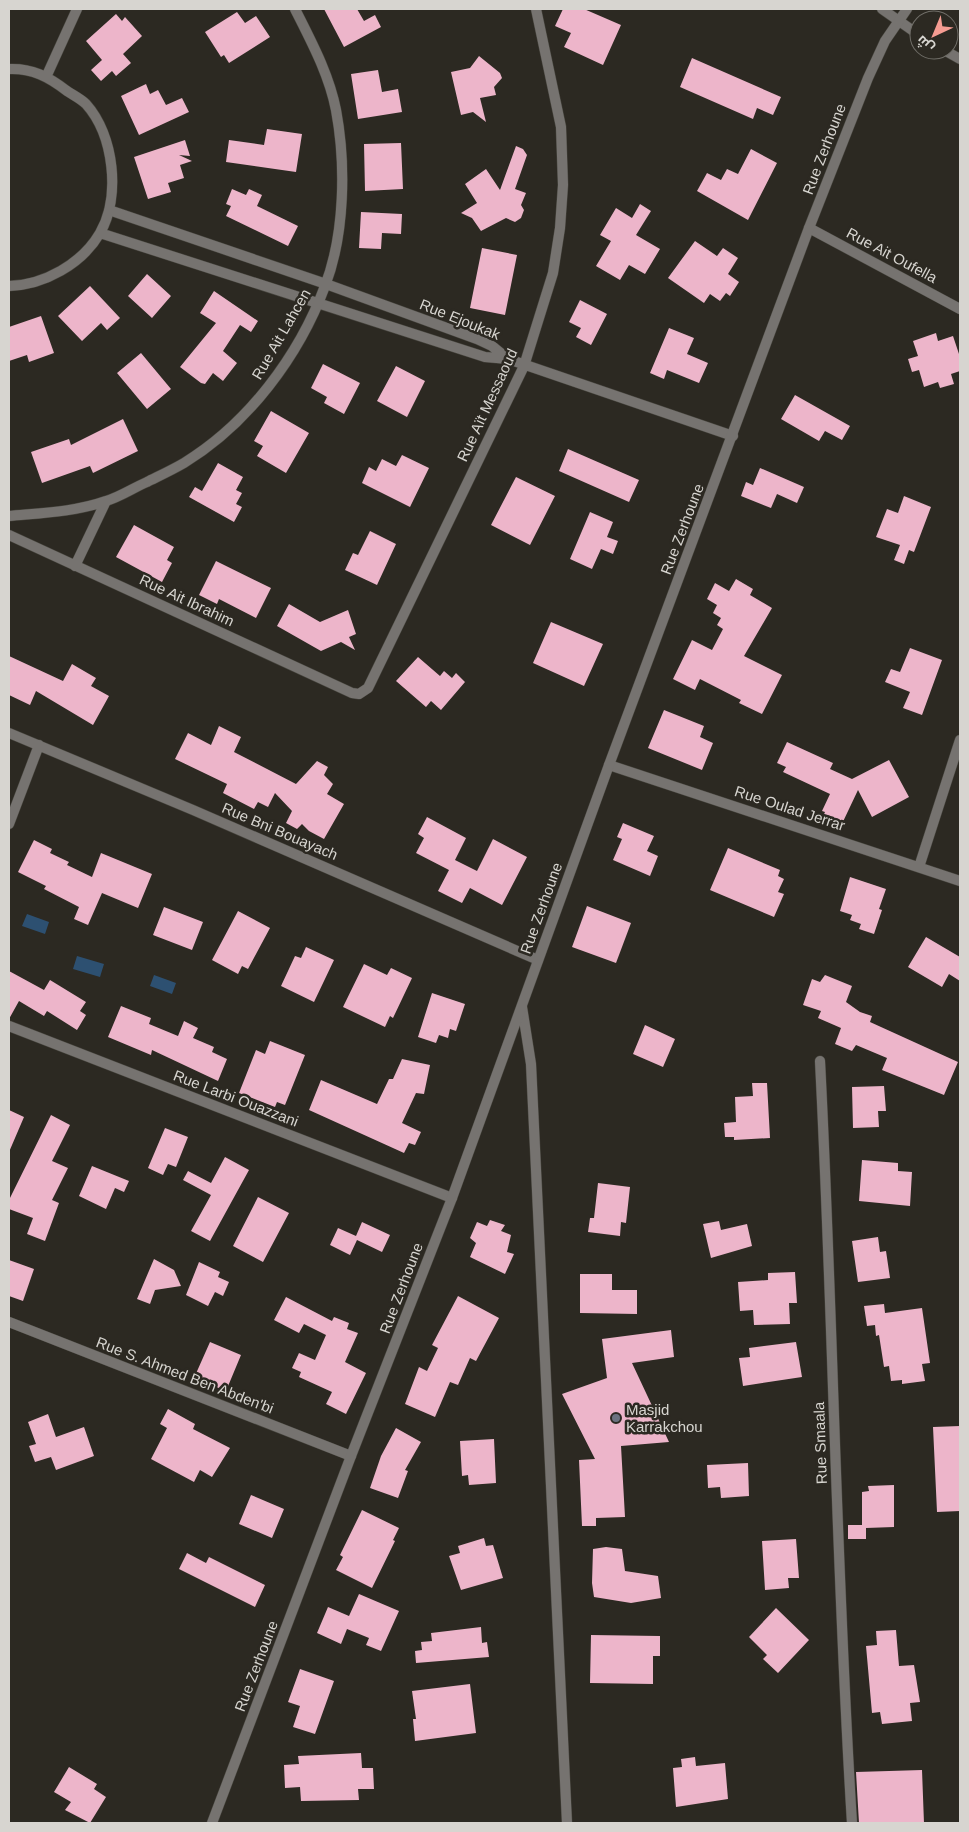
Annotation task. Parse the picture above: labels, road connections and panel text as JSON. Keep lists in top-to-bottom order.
{
  "streets": {
    "street": [
      "Rue Zerhoune",
      "Rue Ait Oufella",
      "Rue Ejoukak",
      "Rue Ait Lahcen",
      "Rue Aït Messaoud",
      "Rue Ait Ibrahim",
      "Rue Oulad Jerrar",
      "Rue Bni Bouayach",
      "Rue Larbi Ouazzani",
      "Rue S. Ahmed Ben Abden'bi",
      "Rue Smaala"
    ]
  },
  "crossings": [
    ["Rue Zerhoune", "Rue Ait Oufella"],
    ["Rue Zerhoune", "Rue Oulad Jerrar"],
    ["Rue Zerhoune", "Rue Bni Bouayach"],
    ["Rue Zerhoune", "Rue Larbi Ouazzani"],
    ["Rue Zerhoune", "Rue S. Ahmed Ben Abden'bi"],
    ["Rue Ejoukak", "Rue Ait Lahcen"],
    ["Rue Aït Messaoud", "Rue Ait Ibrahim"]
  ],
  "places": ["Masjid Karrakchou"],
  "north": "bottom left"
}
